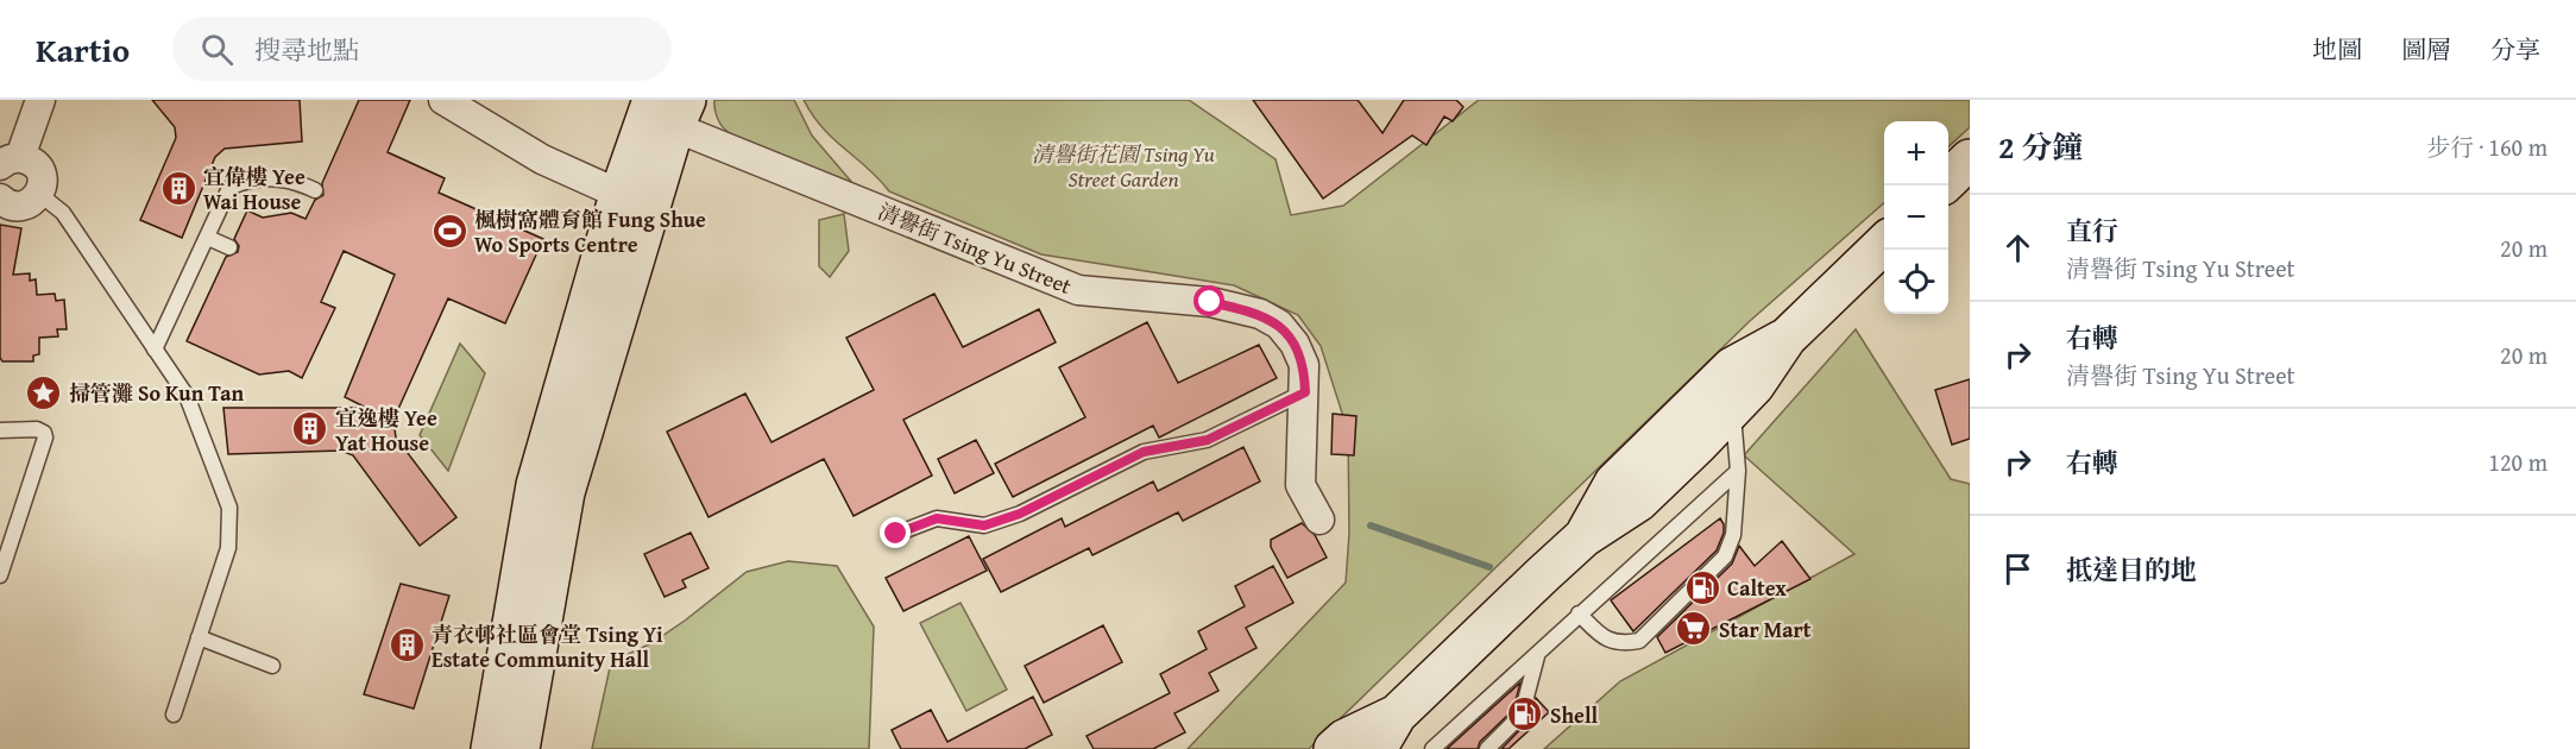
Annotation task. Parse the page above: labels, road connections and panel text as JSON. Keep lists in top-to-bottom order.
{
  "streets": {
    "street": ["清譽街 Tsing Yu Street"]
  },
  "parks": ["清譽街花園 Tsing Yu Street Garden"],
  "places": {
    "building": ["宜偉樓 Yee Wai House", "宜逸樓 Yee Yat House", "青衣邨社區會堂 Tsing Yi Estate Community Hall"],
    "sports": ["楓樹窩體育館 Fung Shue Wo Sports Centre"],
    "place": ["掃管灘 So Kun Tan"],
    "fuel station": ["Caltex", "Shell"],
    "supermarket": ["Star Mart"]
  },
  "page": {
    "header": "Kartio",
    "search": "搜尋地點",
    "nav": ["地圖", "圖層", "分享"],
    "heading": ["2 分鐘", "步行 · 160 m"],
    "map_buttons": ["+", "−"],
    "list": [
      ["直行", "清譽街 Tsing Yu Street", "20 m"],
      ["右轉", "清譽街 Tsing Yu Street", "20 m"],
      ["右轉", "120 m"],
      "抵達目的地"
    ]
  }
}
